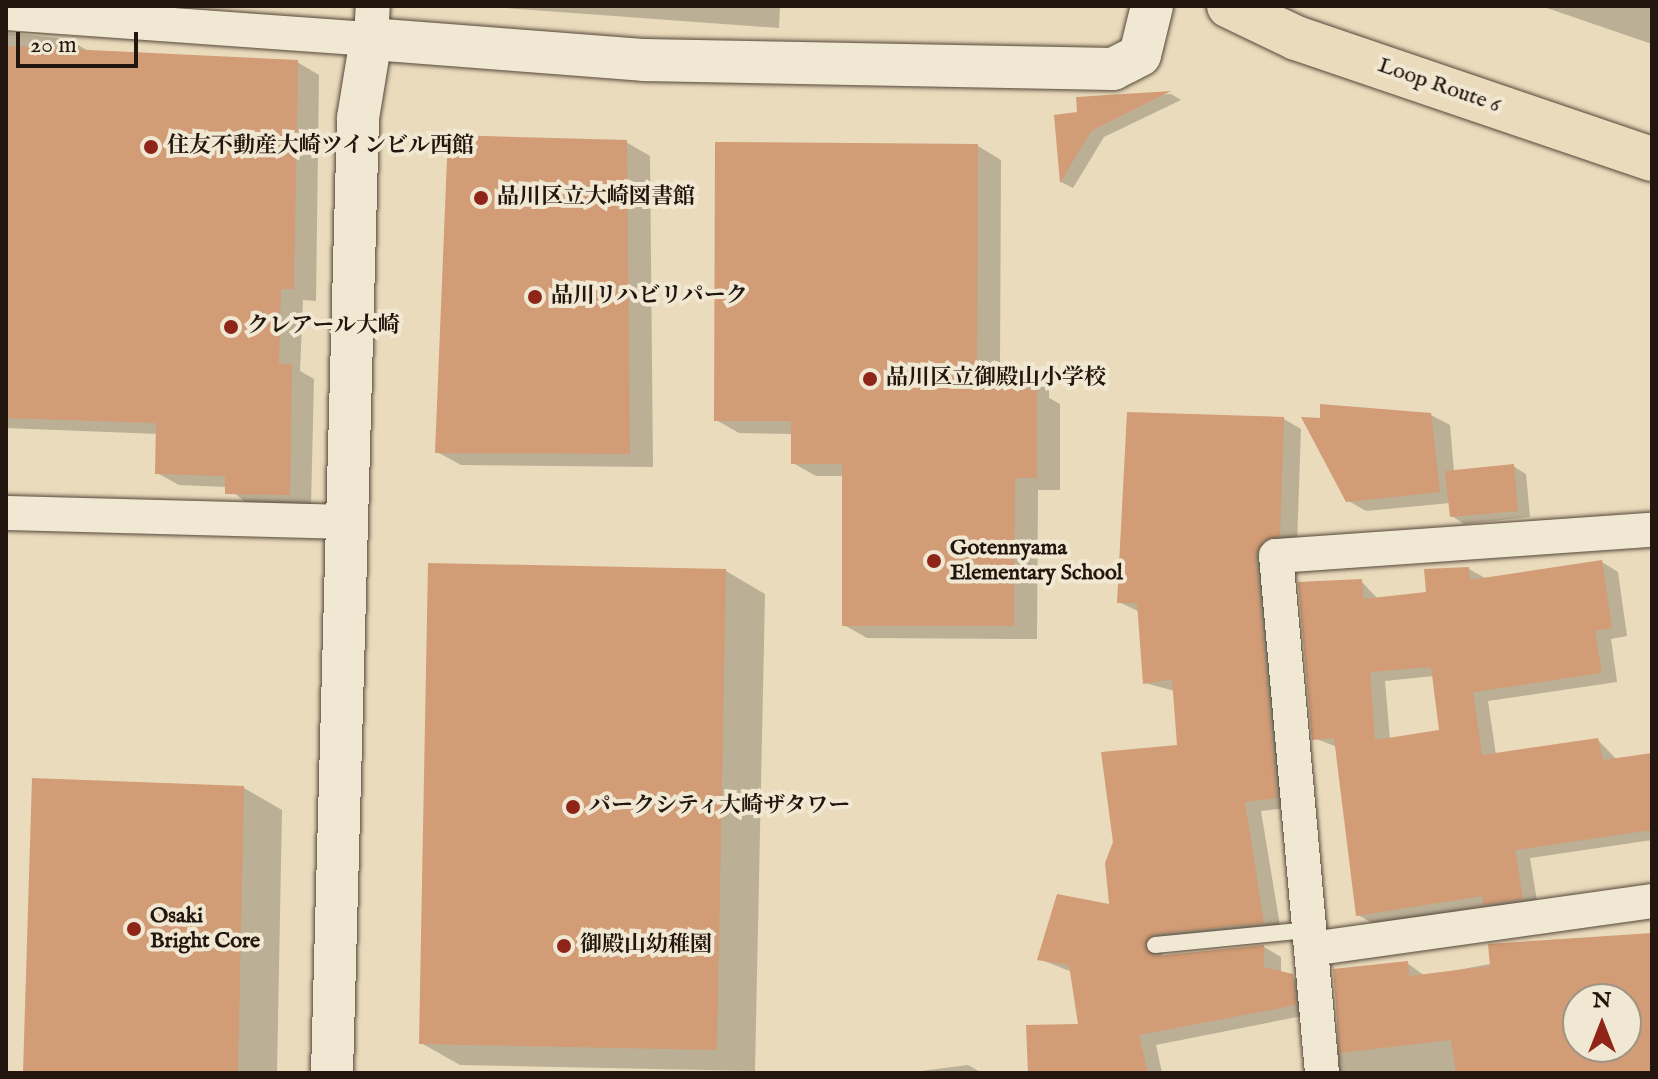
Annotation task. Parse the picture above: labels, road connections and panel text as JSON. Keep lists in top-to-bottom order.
{
  "streets": {
    "main road": ["Loop Route 6"]
  },
  "places": [
    "住友不動産大崎ツインビル西館",
    "品川区立大崎図書館",
    "品川リハビリパーク",
    "クレアール大崎",
    "品川区立御殿山小学校",
    "Gotennyama Elementary School",
    "パークシティ大崎ザタワー",
    "Osaki Bright Core",
    "御殿山幼稚園"
  ],
  "scale_bar": "20 m",
  "north": "top"
}
